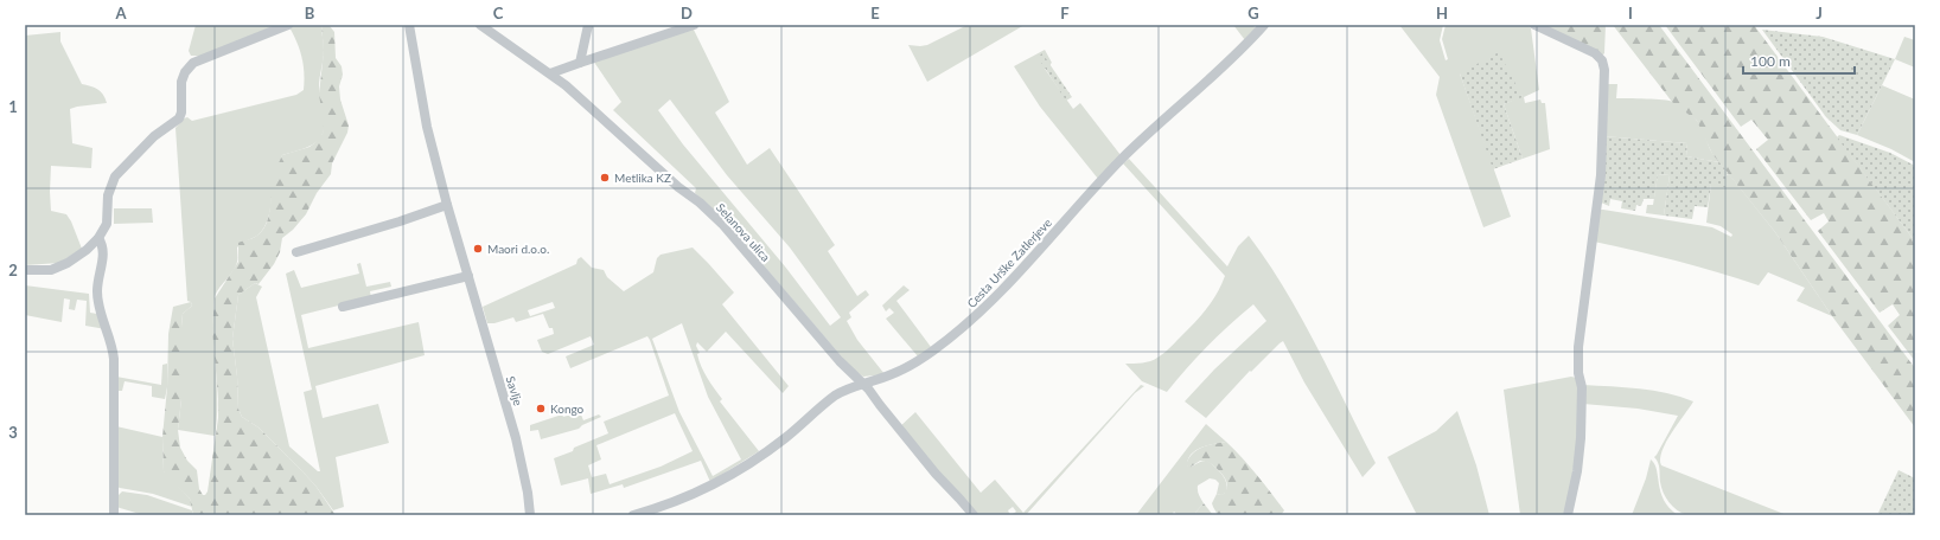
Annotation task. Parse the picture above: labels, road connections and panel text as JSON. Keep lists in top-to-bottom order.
{
  "streets": {
    "street": ["Selanova ulica", "Cesta Urške Zatlerjeve", "Savlje"]
  },
  "crossings": [
    ["Selanova ulica", "Cesta Urške Zatlerjeve"]
  ],
  "places": ["Metlika KZ", "Maori d.o.o.", "Kongo"],
  "scale_bar": "100 m",
  "grid": {
    "columns": [
      "A",
      "B",
      "C",
      "D",
      "E",
      "F",
      "G",
      "H",
      "I",
      "J"
    ],
    "rows": ["1", "2", "3"]
  }
}
